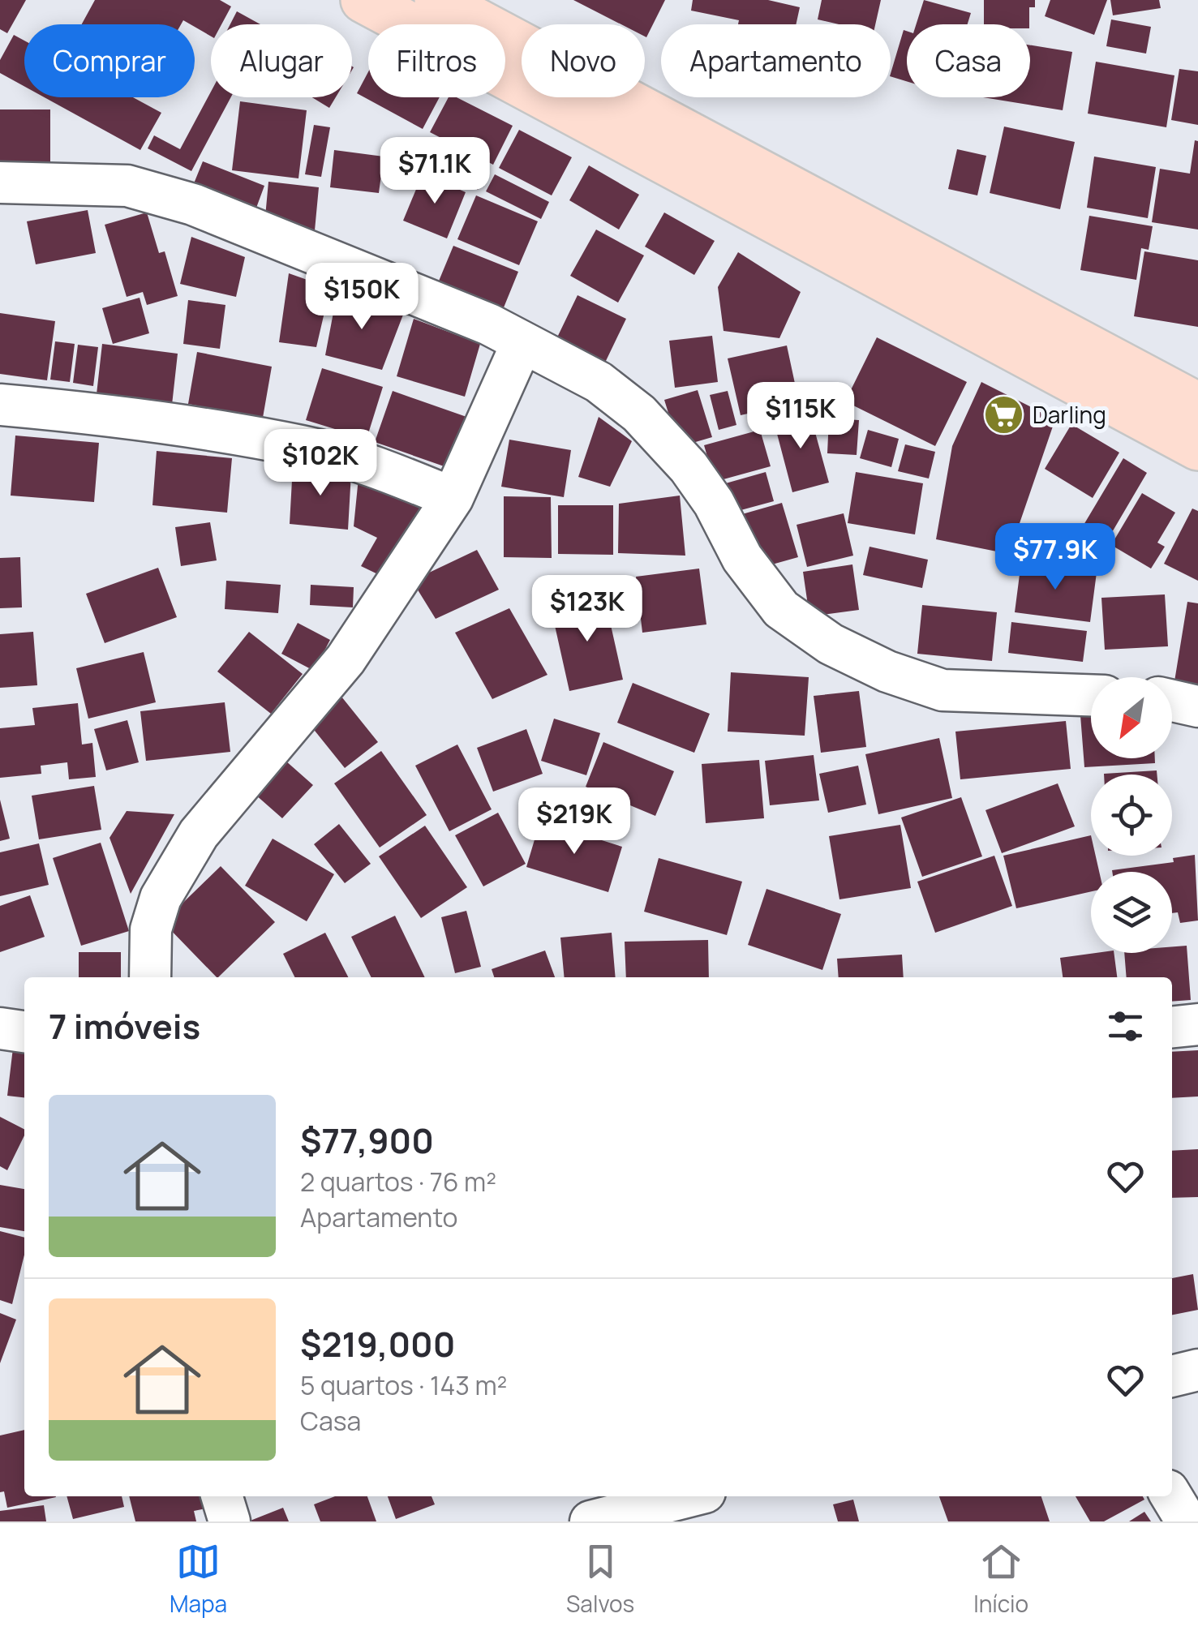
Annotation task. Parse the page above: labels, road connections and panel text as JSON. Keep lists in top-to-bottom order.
{
  "places": {
    "supermarket": ["Darling"]
  },
  "north": "bottom left",
  "page": {
    "chip": [
      "Comprar",
      "Alugar",
      "Filtros",
      "Novo",
      "Apartamento",
      "Casa"
    ],
    "price": [
      "$71.1K",
      "$150K",
      "$115K",
      "$102K",
      "$77.9K",
      "$123K",
      "$219K"
    ],
    "heading": "7 imóveis",
    "list": [
      {
        "name": "$77,900",
        "note": "2 quartos · 76 m² · Apartamento"
      },
      {
        "name": "$219,000",
        "note": "5 quartos · 143 m² · Casa"
      }
    ],
    "tabs": ["Mapa", "Salvos", "Início"]
  }
}
